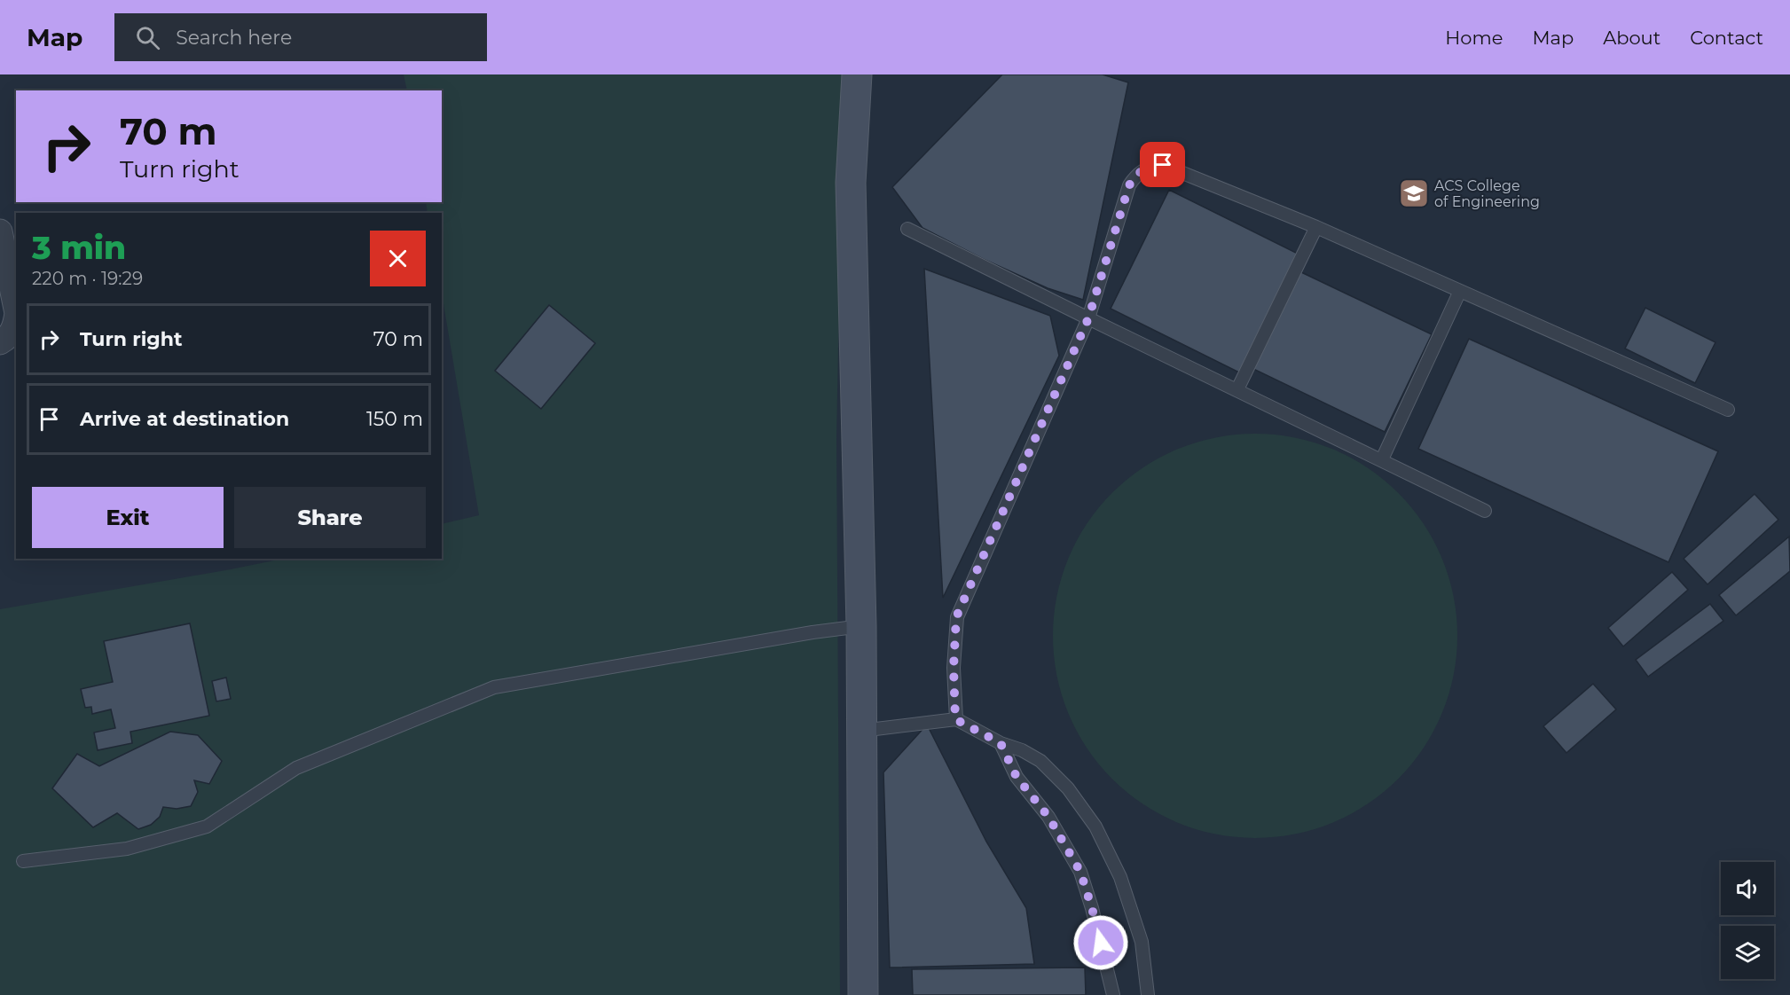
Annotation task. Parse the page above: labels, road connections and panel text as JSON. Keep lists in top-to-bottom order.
{
  "places": {
    "school or university": ["ACS College of Engineering"]
  },
  "page": {
    "header": "Map",
    "search": "Search here",
    "nav": [
      "Home",
      "Map",
      "About",
      "Contact"
    ],
    "turn": ["70 m", "Turn right"],
    "heading": ["3 min", "220 m · 19:29"],
    "list": [
      {
        "name": "Turn right",
        "value": "70 m"
      },
      {
        "name": "Arrive at destination",
        "value": "150 m"
      }
    ],
    "buttons": ["Exit", "Share"]
  }
}
